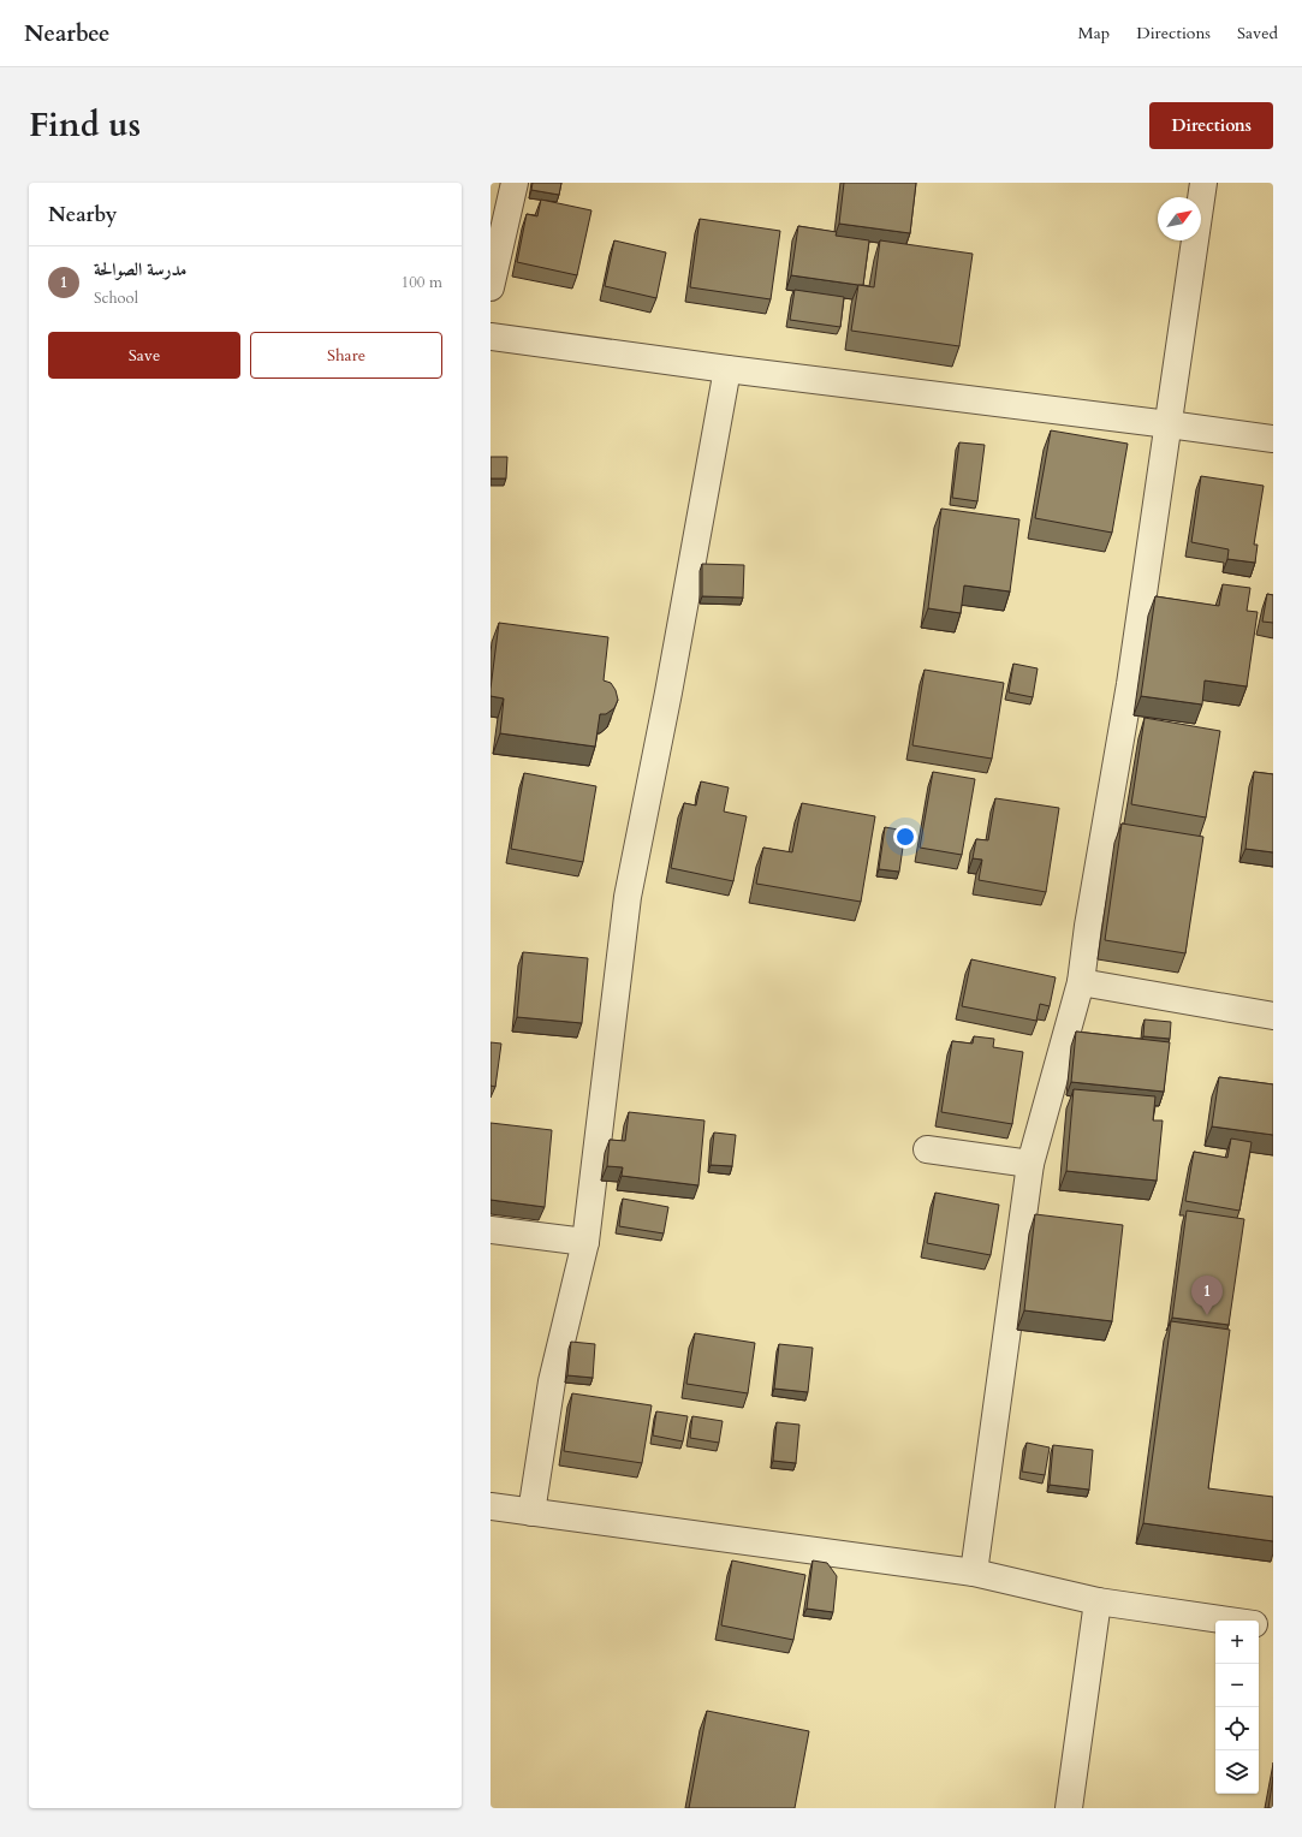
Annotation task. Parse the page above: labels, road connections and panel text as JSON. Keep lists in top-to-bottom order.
{
  "north": "top right",
  "page": {
    "header": "Nearbee",
    "nav": ["Map", "Directions", "Saved"],
    "title": "Find us",
    "buttons": [
      "Directions",
      ["Save", "Share"]
    ],
    "heading": "Nearby",
    "list": [
      {
        "mark": "1",
        "name": "مدرسة الصوالحة",
        "note": "School",
        "value": "100 m"
      }
    ],
    "pins": "1",
    "map_buttons": ["+", "−"]
  }
}
